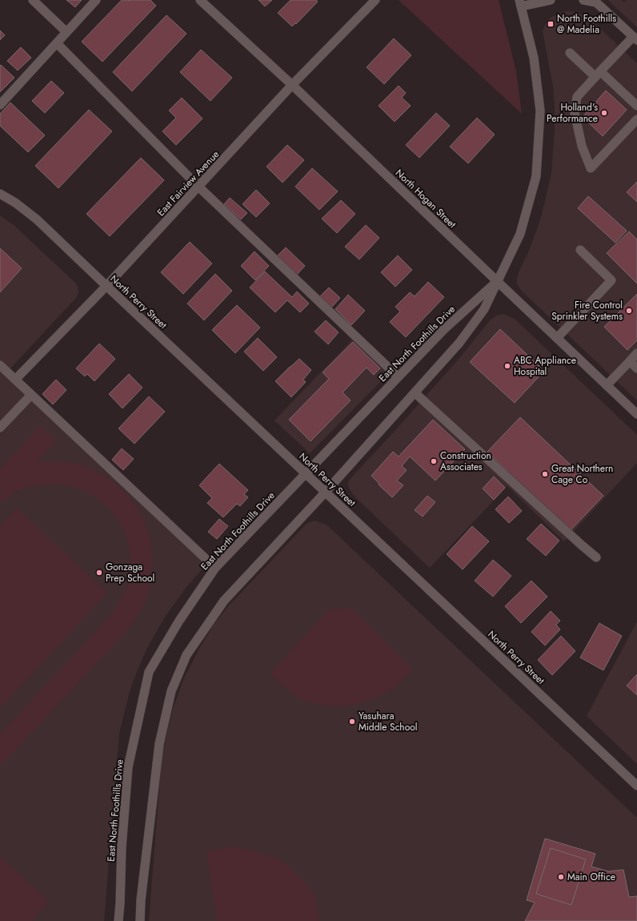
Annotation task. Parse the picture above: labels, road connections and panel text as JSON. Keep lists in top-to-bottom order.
{
  "streets": {
    "street": [
      "East Fairview Avenue",
      "North Hogan Street",
      "North Perry Street",
      "East North Foothills Drive"
    ]
  },
  "crossings": [
    ["East Fairview Avenue", "North Hogan Street"],
    ["East Fairview Avenue", "North Perry Street"],
    ["North Hogan Street", "East North Foothills Drive"],
    ["North Perry Street", "East North Foothills Drive"]
  ],
  "places": {
    "transit": ["North Foothills @ Madelia"],
    "other": [
      "Holland's Performance",
      "Fire Control Sprinkler Systems",
      "ABC Appliance Hospital",
      "Construction Associates",
      "Great Northern Cage Co",
      "Gonzaga Prep School",
      "Yasuhara Middle School",
      "Main Office"
    ]
  }
}
